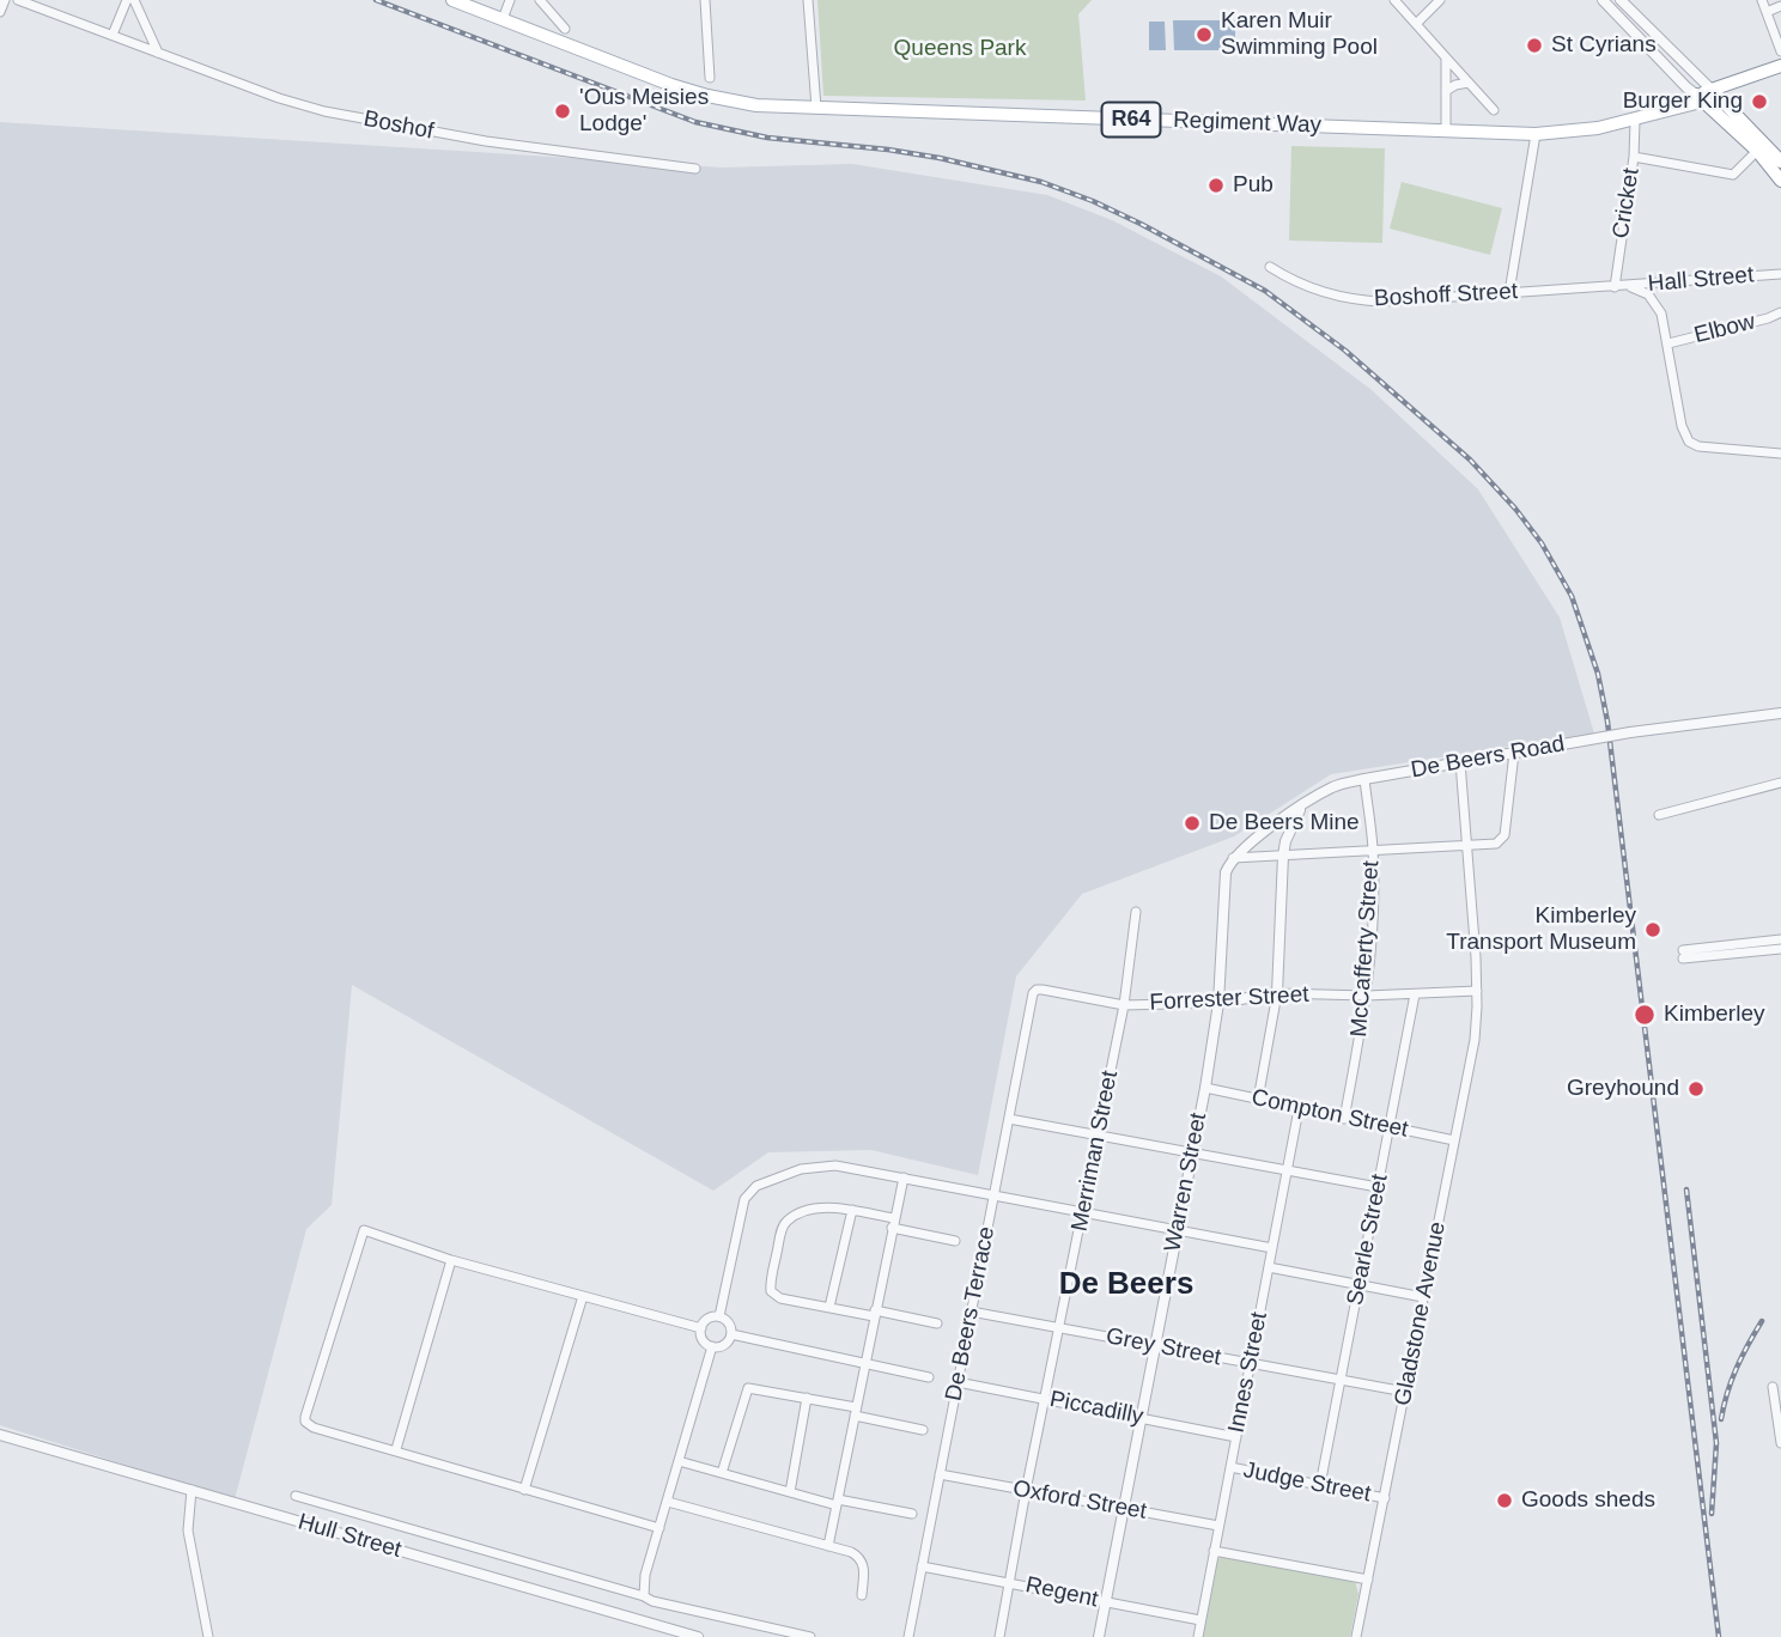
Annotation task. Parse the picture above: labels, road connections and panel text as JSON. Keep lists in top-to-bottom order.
{
  "streets": {
    "main road": ["R64", "Regiment Way"],
    "street": [
      "Boshof",
      "Cricket",
      "Hall Street",
      "Boshoff Street",
      "Elbow",
      "De Beers Road",
      "McCafferty Street",
      "Forrester Street",
      "Compton Street",
      "Merriman Street",
      "Warren Street",
      "Searle Street",
      "De Beers Terrace",
      "Gladstone Avenue",
      "Grey Street",
      "Innes Street",
      "Piccadilly",
      "Judge Street",
      "Oxford Street",
      "Hull Street",
      "Regent"
    ]
  },
  "crossings": [
    ["R64", "Regiment Way"],
    ["Regiment Way", "Cricket"],
    ["Cricket", "Boshoff Street"],
    ["Hall Street", "Boshoff Street"],
    ["De Beers Road", "McCafferty Street"],
    ["De Beers Road", "Warren Street"],
    ["De Beers Road", "Gladstone Avenue"],
    ["McCafferty Street", "Forrester Street"],
    ["McCafferty Street", "Compton Street"],
    ["Forrester Street", "Merriman Street"],
    ["Forrester Street", "Warren Street"],
    ["Forrester Street", "Searle Street"],
    ["Forrester Street", "De Beers Terrace"],
    ["Forrester Street", "Gladstone Avenue"],
    ["Compton Street", "Warren Street"],
    ["Compton Street", "Searle Street"],
    ["Compton Street", "Gladstone Avenue"],
    ["Compton Street", "Innes Street"],
    ["Merriman Street", "Grey Street"],
    ["Merriman Street", "Piccadilly"],
    ["Merriman Street", "Oxford Street"],
    ["Merriman Street", "Regent"],
    ["Warren Street", "Grey Street"],
    ["Warren Street", "Piccadilly"],
    ["Warren Street", "Oxford Street"],
    ["Warren Street", "Regent"],
    ["Searle Street", "Grey Street"],
    ["Searle Street", "Judge Street"],
    ["De Beers Terrace", "Grey Street"],
    ["De Beers Terrace", "Piccadilly"],
    ["De Beers Terrace", "Oxford Street"],
    ["De Beers Terrace", "Regent"],
    ["Gladstone Avenue", "Grey Street"],
    ["Gladstone Avenue", "Judge Street"],
    ["Grey Street", "Innes Street"],
    ["Innes Street", "Piccadilly"],
    ["Innes Street", "Judge Street"],
    ["Innes Street", "Oxford Street"],
    ["Innes Street", "Regent"]
  ],
  "districts": ["De Beers"],
  "parks": ["Queens Park"],
  "places": [
    "Karen Muir Swimming Pool",
    "St Cyrians",
    "Burger King",
    "'Ous Meisies Lodge'",
    "Pub",
    "De Beers Mine",
    "Kimberley Transport Museum",
    "Kimberley",
    "Greyhound",
    "Goods sheds"
  ]
}
